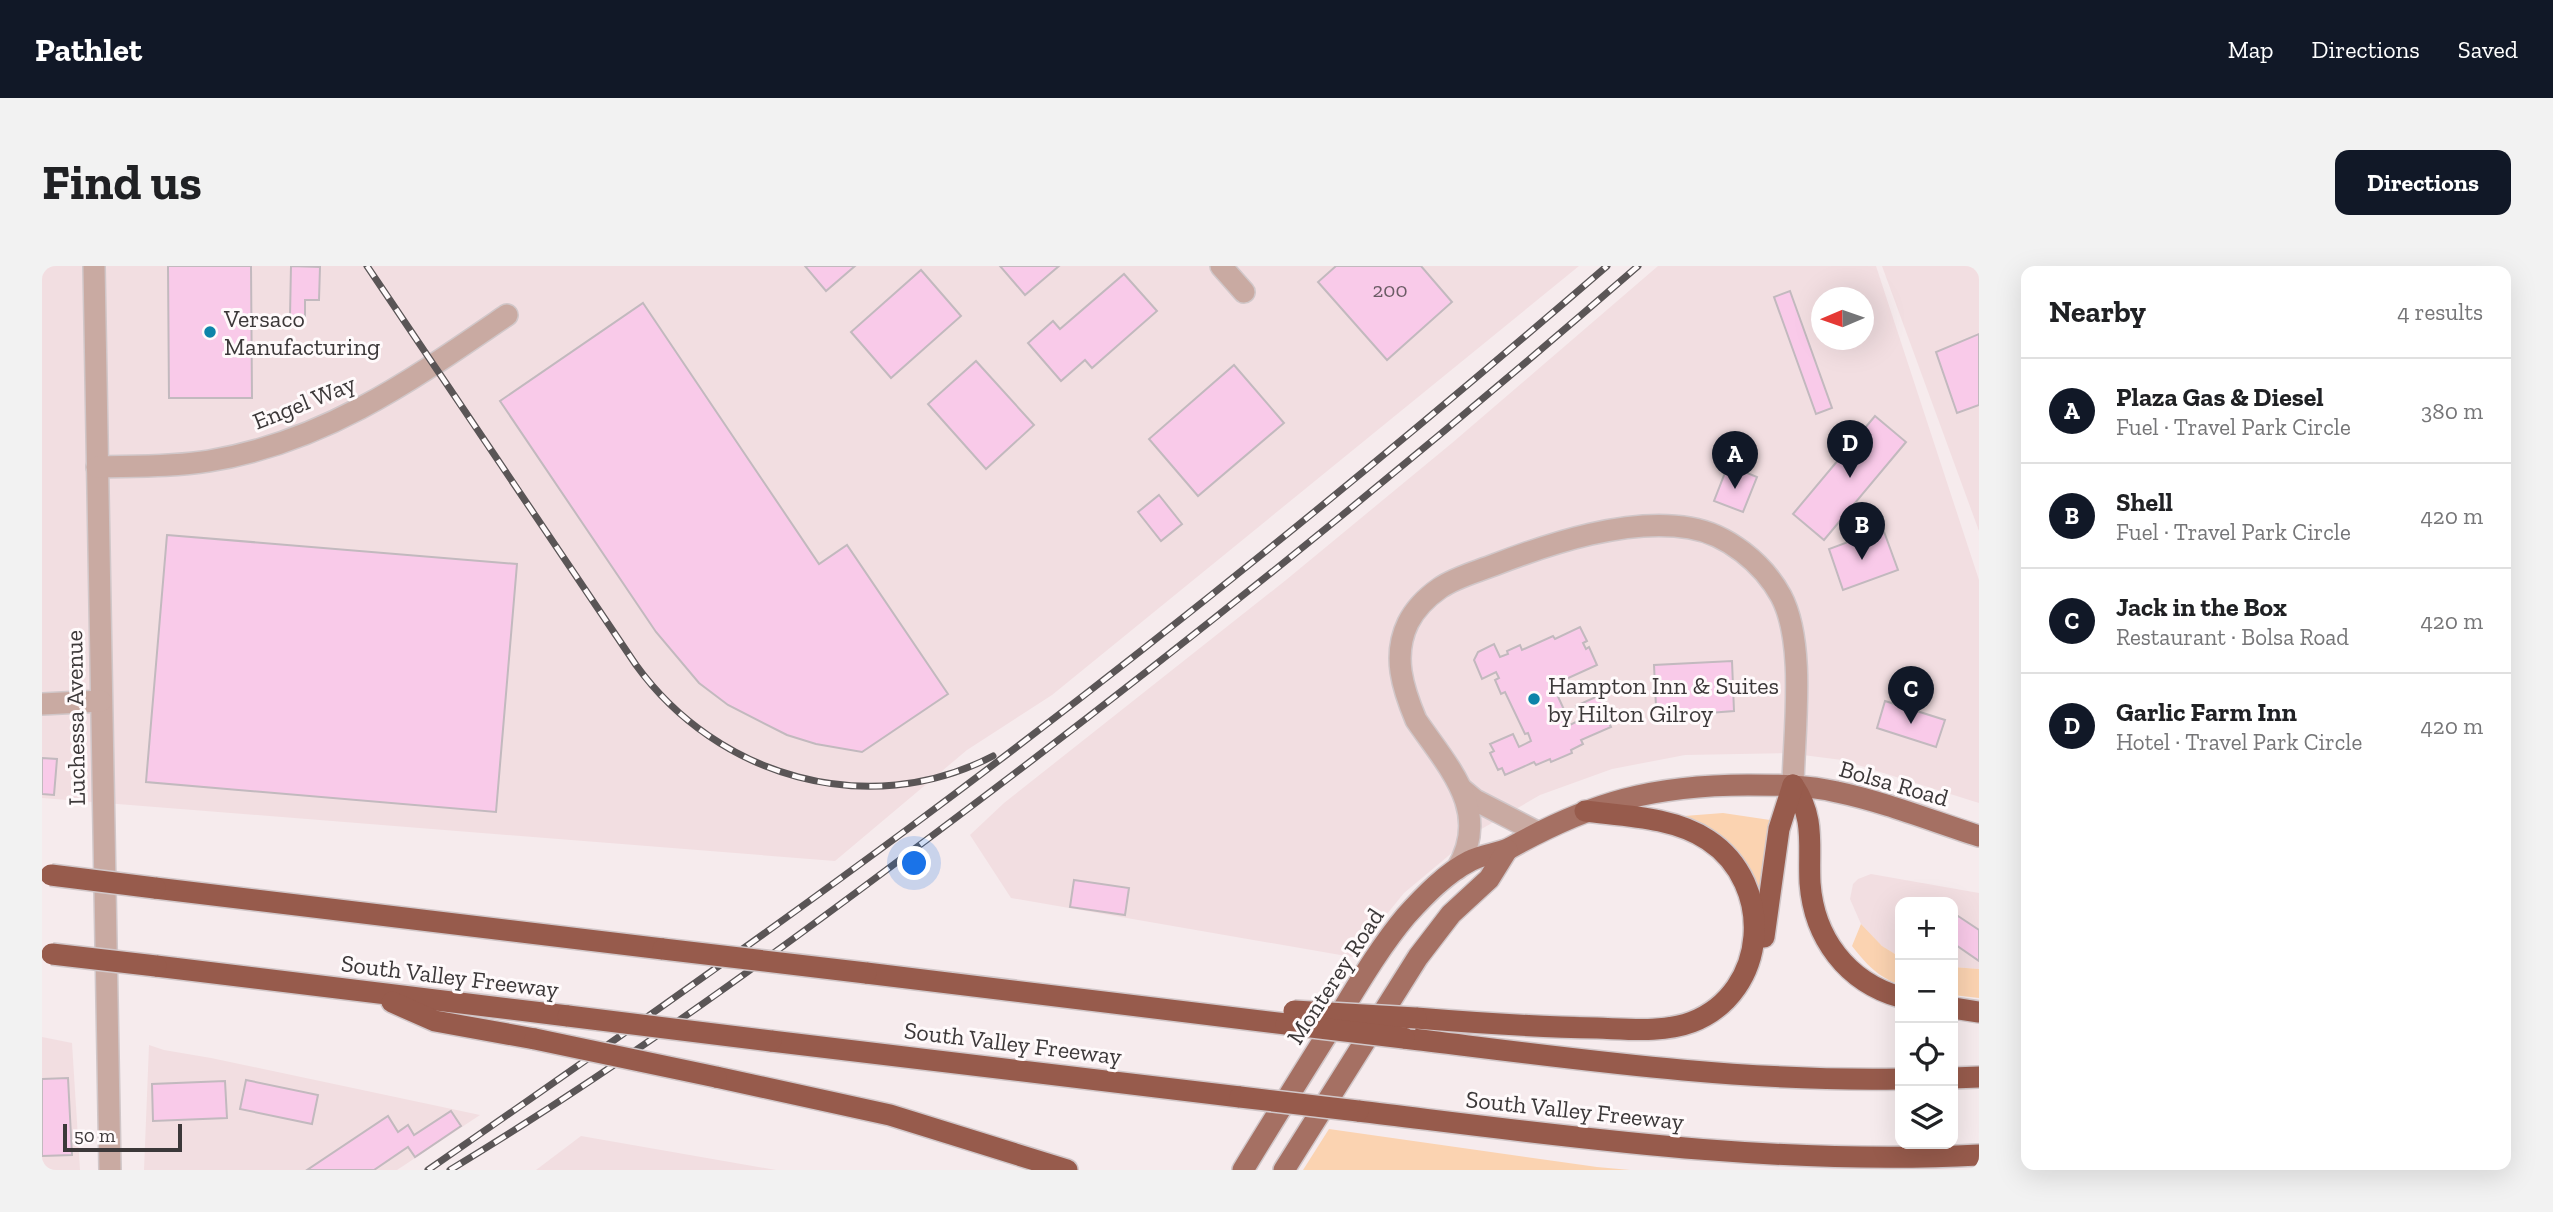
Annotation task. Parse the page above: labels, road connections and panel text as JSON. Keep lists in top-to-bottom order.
{
  "streets": {
    "highway": ["South Valley Freeway"],
    "main road": ["Bolsa Road", "Monterey Road"],
    "street": ["Engel Way", "Luchessa Avenue"]
  },
  "crossings": [
    ["Engel Way", "Luchessa Avenue"],
    ["Bolsa Road", "Monterey Road"]
  ],
  "places": ["Versaco Manufacturing", "Hampton Inn & Suites by Hilton Gilroy"],
  "house_numbers": ["200"],
  "scale_bar": "50 m",
  "north": "left",
  "page": {
    "header": "Pathlet",
    "nav": ["Map", "Directions", "Saved"],
    "buttons": "Directions",
    "title": "Find us",
    "heading": ["Nearby", "4 results"],
    "list": [
      {
        "mark": "A",
        "name": "Plaza Gas & Diesel",
        "note": "Fuel · Travel Park Circle",
        "value": "380 m"
      },
      {
        "mark": "B",
        "name": "Shell",
        "note": "Fuel · Travel Park Circle",
        "value": "420 m"
      },
      {
        "mark": "C",
        "name": "Jack in the Box",
        "note": "Restaurant · Bolsa Road",
        "value": "420 m"
      },
      {
        "mark": "D",
        "name": "Garlic Farm Inn",
        "note": "Hotel · Travel Park Circle",
        "value": "420 m"
      }
    ],
    "pins": [
      "D",
      "A",
      "B",
      "C"
    ],
    "map_buttons": ["+", "−"],
    "scale": "50 m"
  }
}
